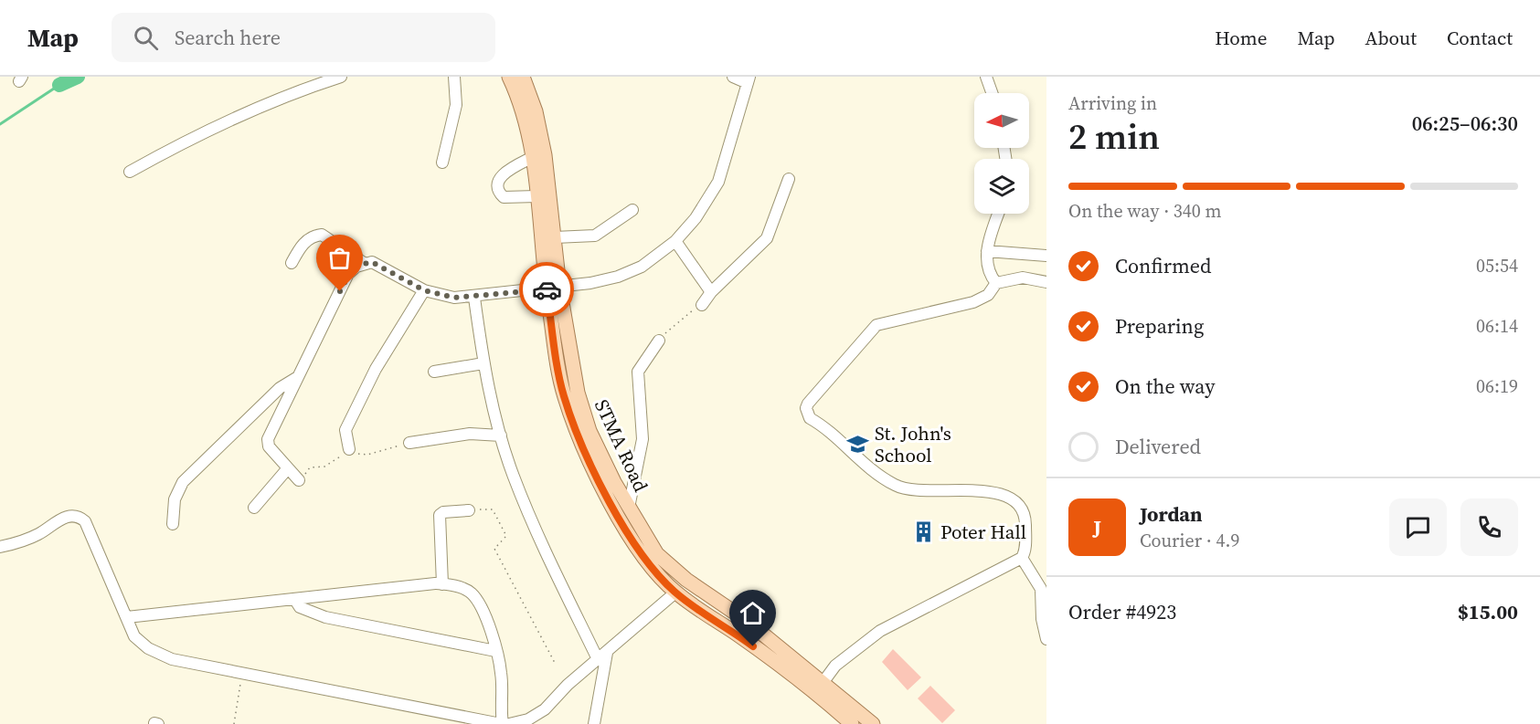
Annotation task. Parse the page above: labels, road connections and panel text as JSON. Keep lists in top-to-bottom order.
{
  "streets": {
    "main road": ["STMA Road"]
  },
  "places": {
    "school or university": ["St. John's School"],
    "building": ["Poter Hall"]
  },
  "north": "left",
  "page": {
    "header": "Map",
    "search": "Search here",
    "nav": [
      "Home",
      "Map",
      "About",
      "Contact"
    ],
    "heading": ["2 min", "Arriving in", "06:25–06:30"],
    "panel": [
      "Jordan",
      "Courier · 4.9",
      "Order #4923",
      "$15.00"
    ],
    "bar": "On the way · 340 m",
    "list": [
      ["Confirmed", "05:54"],
      ["Preparing", "06:14"],
      ["On the way", "06:19"],
      "Delivered"
    ],
    "round": "J"
  }
}
